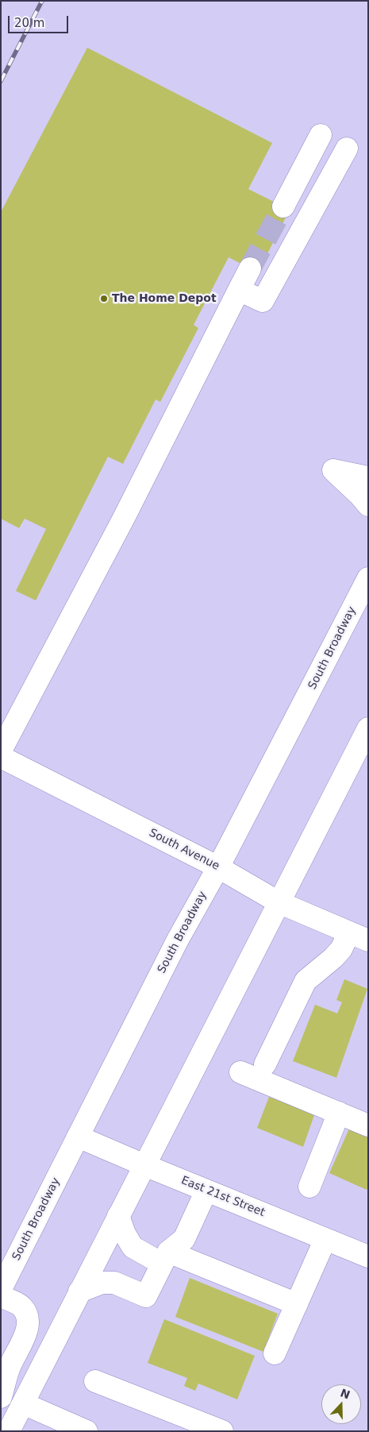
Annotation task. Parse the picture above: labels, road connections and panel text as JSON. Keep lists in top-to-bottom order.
{
  "streets": {
    "main road": ["South Broadway", "South Avenue", "East 21st Street"]
  },
  "crossings": [
    ["South Broadway", "South Avenue"],
    ["South Broadway", "East 21st Street"]
  ],
  "places": ["The Home Depot"],
  "scale_bar": "20 m",
  "north": "top"
}
